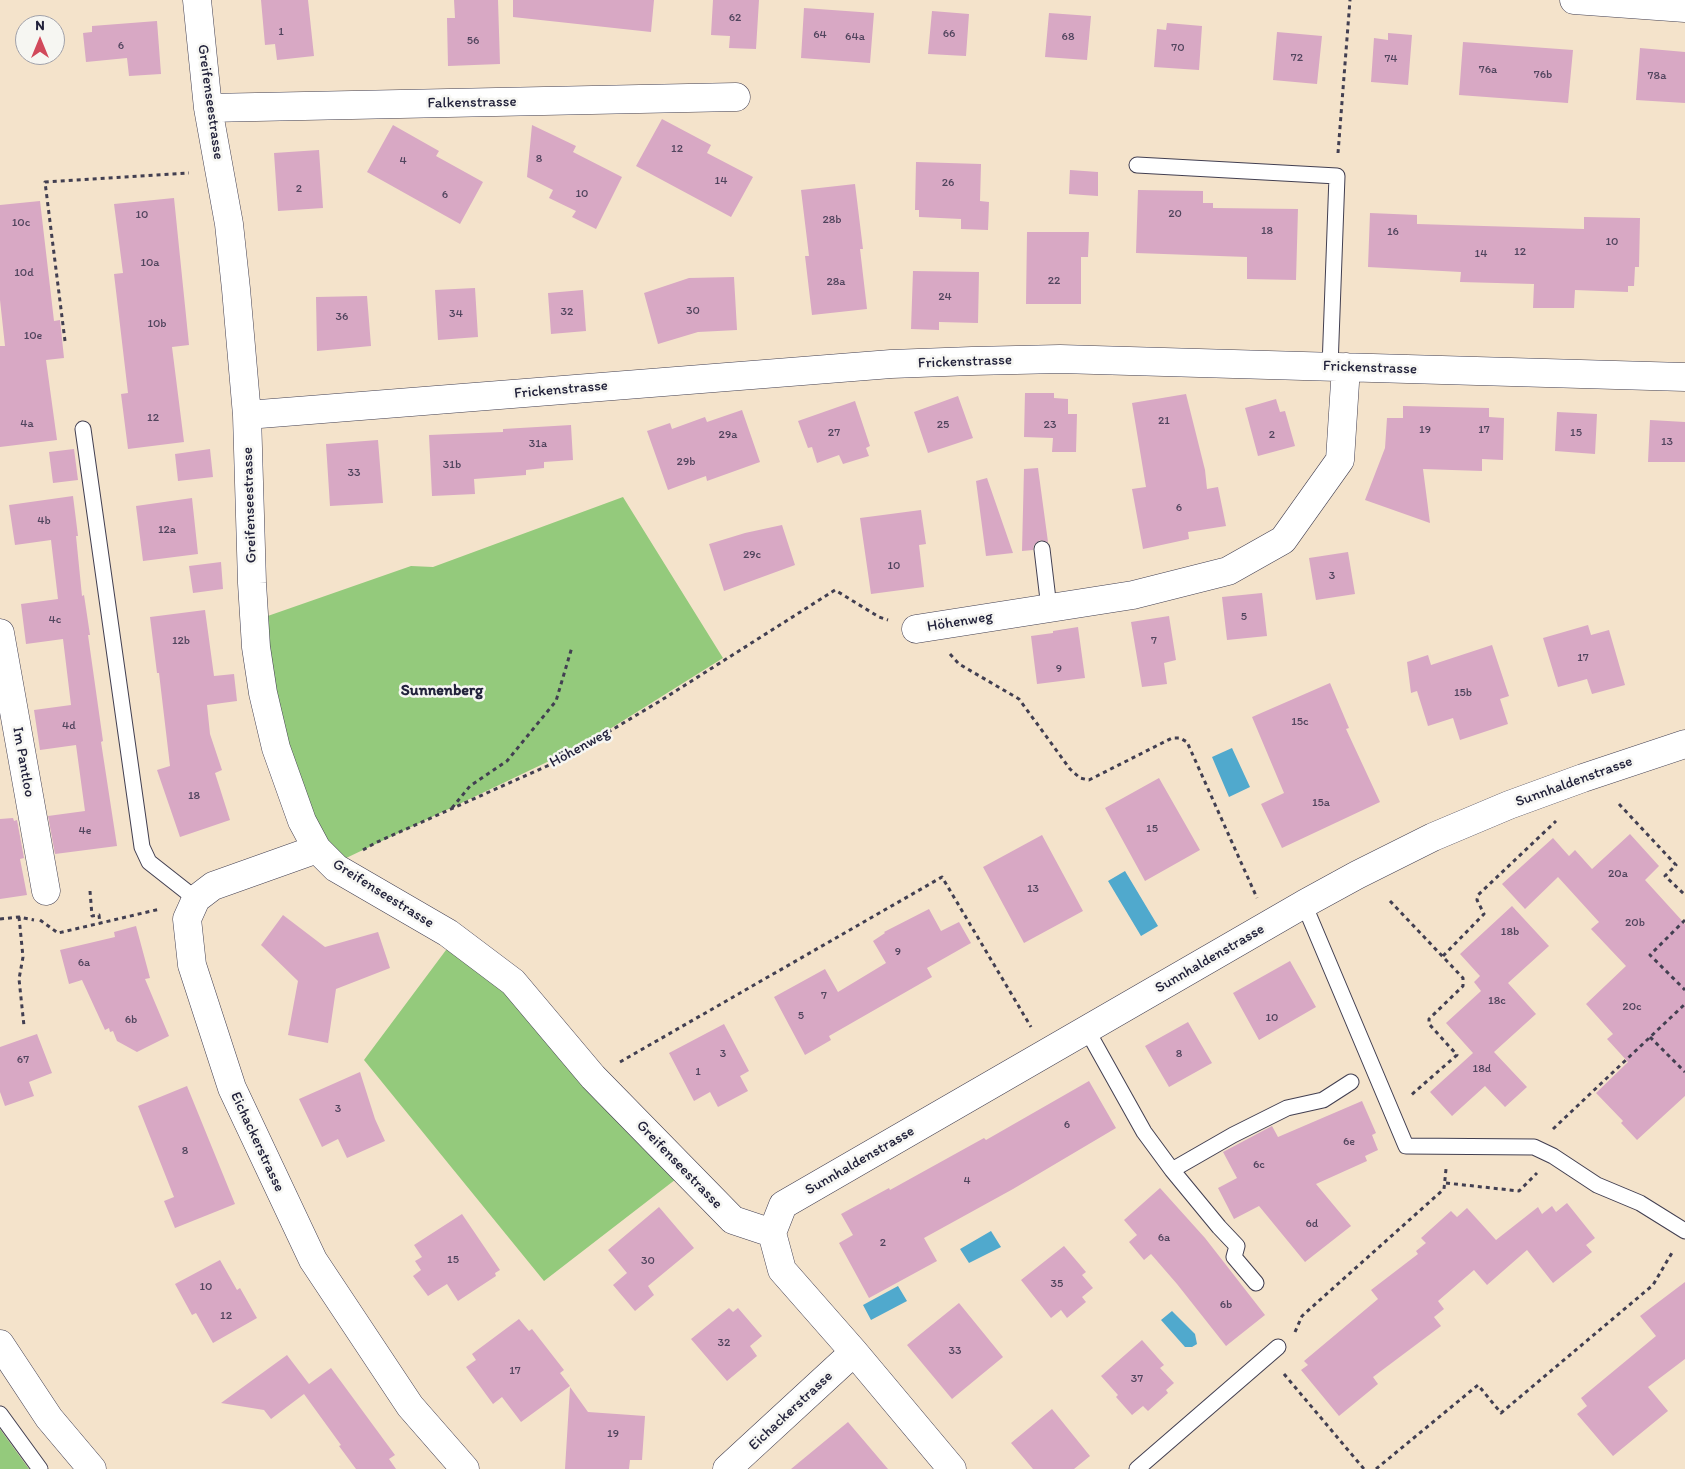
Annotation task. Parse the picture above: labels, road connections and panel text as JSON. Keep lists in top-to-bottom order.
{
  "streets": {
    "street": [
      "Greifenseestrasse",
      "Falkenstrasse",
      "Frickenstrasse",
      "Höhenweg",
      "Im Pantloo",
      "Sunnhaldenstrasse",
      "Eichackerstrasse"
    ]
  },
  "crossings": [
    ["Greifenseestrasse", "Falkenstrasse"],
    ["Greifenseestrasse", "Frickenstrasse"],
    ["Greifenseestrasse", "Höhenweg"],
    ["Greifenseestrasse", "Sunnhaldenstrasse"],
    ["Frickenstrasse", "Höhenweg"]
  ],
  "districts": ["Sunnenberg"],
  "house_numbers": [
    "62",
    "1",
    "66",
    "64",
    "64a",
    "68",
    "56",
    "6",
    "70",
    "72",
    "74",
    "76a",
    "76b",
    "78a",
    "12",
    "8",
    "4",
    "14",
    "26",
    "2",
    "10",
    "6",
    "20",
    "10",
    "28b",
    "10c",
    "18",
    "16",
    "10",
    "12",
    "14",
    "10a",
    "10d",
    "22",
    "28a",
    "24",
    "30",
    "32",
    "34",
    "36",
    "10b",
    "10e",
    "12",
    "21",
    "4a",
    "25",
    "23",
    "19",
    "17",
    "27",
    "15",
    "29a",
    "2",
    "13",
    "31a",
    "29b",
    "31b",
    "33",
    "6",
    "4b",
    "12a",
    "29c",
    "10",
    "3",
    "5",
    "4c",
    "12b",
    "7",
    "17",
    "9",
    "15b",
    "15c",
    "4d",
    "18",
    "15a",
    "15",
    "4e",
    "20a",
    "13",
    "20b",
    "18b",
    "9",
    "6a",
    "7",
    "18c",
    "20c",
    "5",
    "10",
    "6b",
    "3",
    "8",
    "67",
    "18d",
    "1",
    "3",
    "6",
    "6e",
    "8",
    "6c",
    "4",
    "6d",
    "6a",
    "2",
    "15",
    "30",
    "35",
    "10",
    "6b",
    "12",
    "32",
    "33",
    "17",
    "37",
    "19"
  ],
  "north": "top"
}
